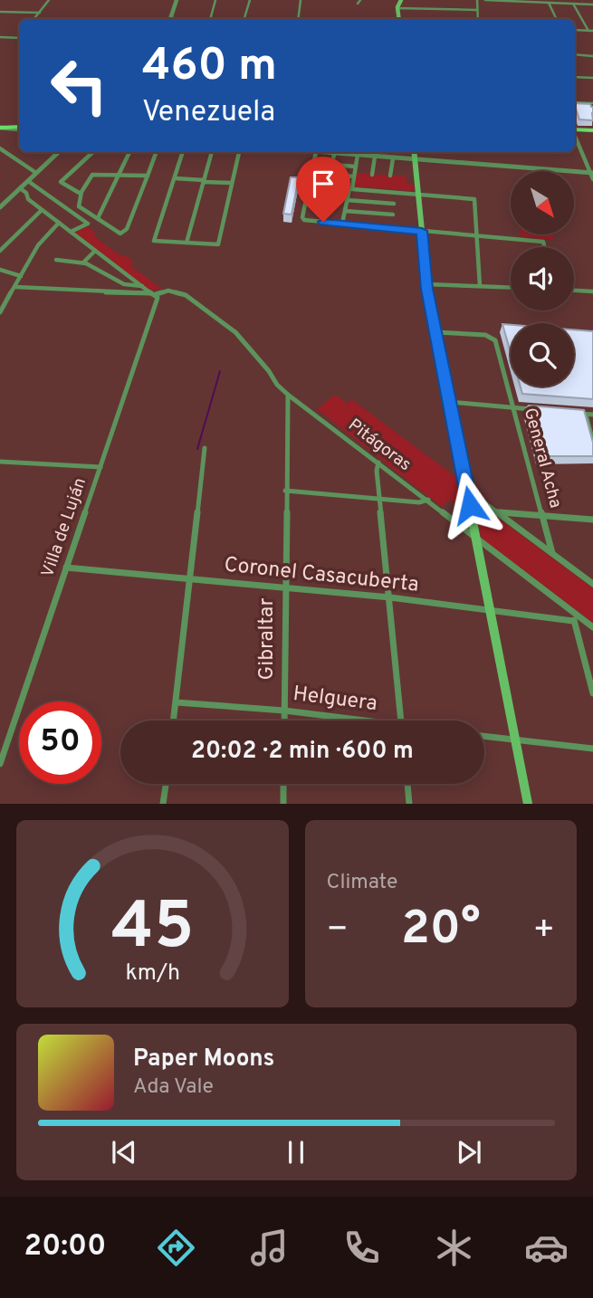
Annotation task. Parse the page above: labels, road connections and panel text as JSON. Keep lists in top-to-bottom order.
{
  "streets": {
    "street": [
      "Pitágoras",
      "General Acha",
      "Villa de Luján",
      "Coronel Casacuberta",
      "Gibraltar",
      "Helguera"
    ]
  },
  "crossings": [
    ["Pitágoras", "Villa de Luján"],
    ["Pitágoras", "Coronel Casacuberta"],
    ["Pitágoras", "Gibraltar"],
    ["Villa de Luján", "Coronel Casacuberta"],
    ["Coronel Casacuberta", "Gibraltar"],
    ["Gibraltar", "Helguera"]
  ],
  "north": "bottom right",
  "page": {
    "turn": ["460 m", "Venezuela"],
    "limit": "50",
    "trip": "20:02 · 2 min · 600 m",
    "tile": "Climate",
    "heat": ["−", "20°", "+"],
    "song": ["Paper Moons", "Ada Vale"],
    "tabs": "20:00",
    "gauge": ["45", "km/h"]
  }
}
